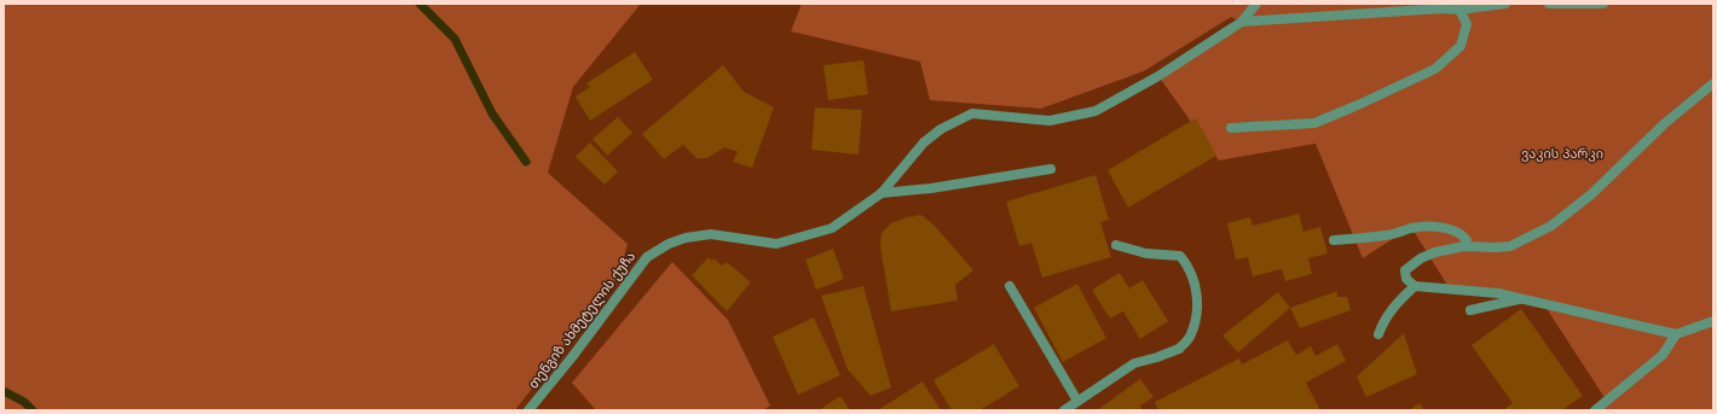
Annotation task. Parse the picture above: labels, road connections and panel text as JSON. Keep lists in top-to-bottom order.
{
  "streets": {
    "street": ["თენგიზ ახმეტელის ქუჩა"]
  },
  "parks": ["ვაკის პარკი"]
}
